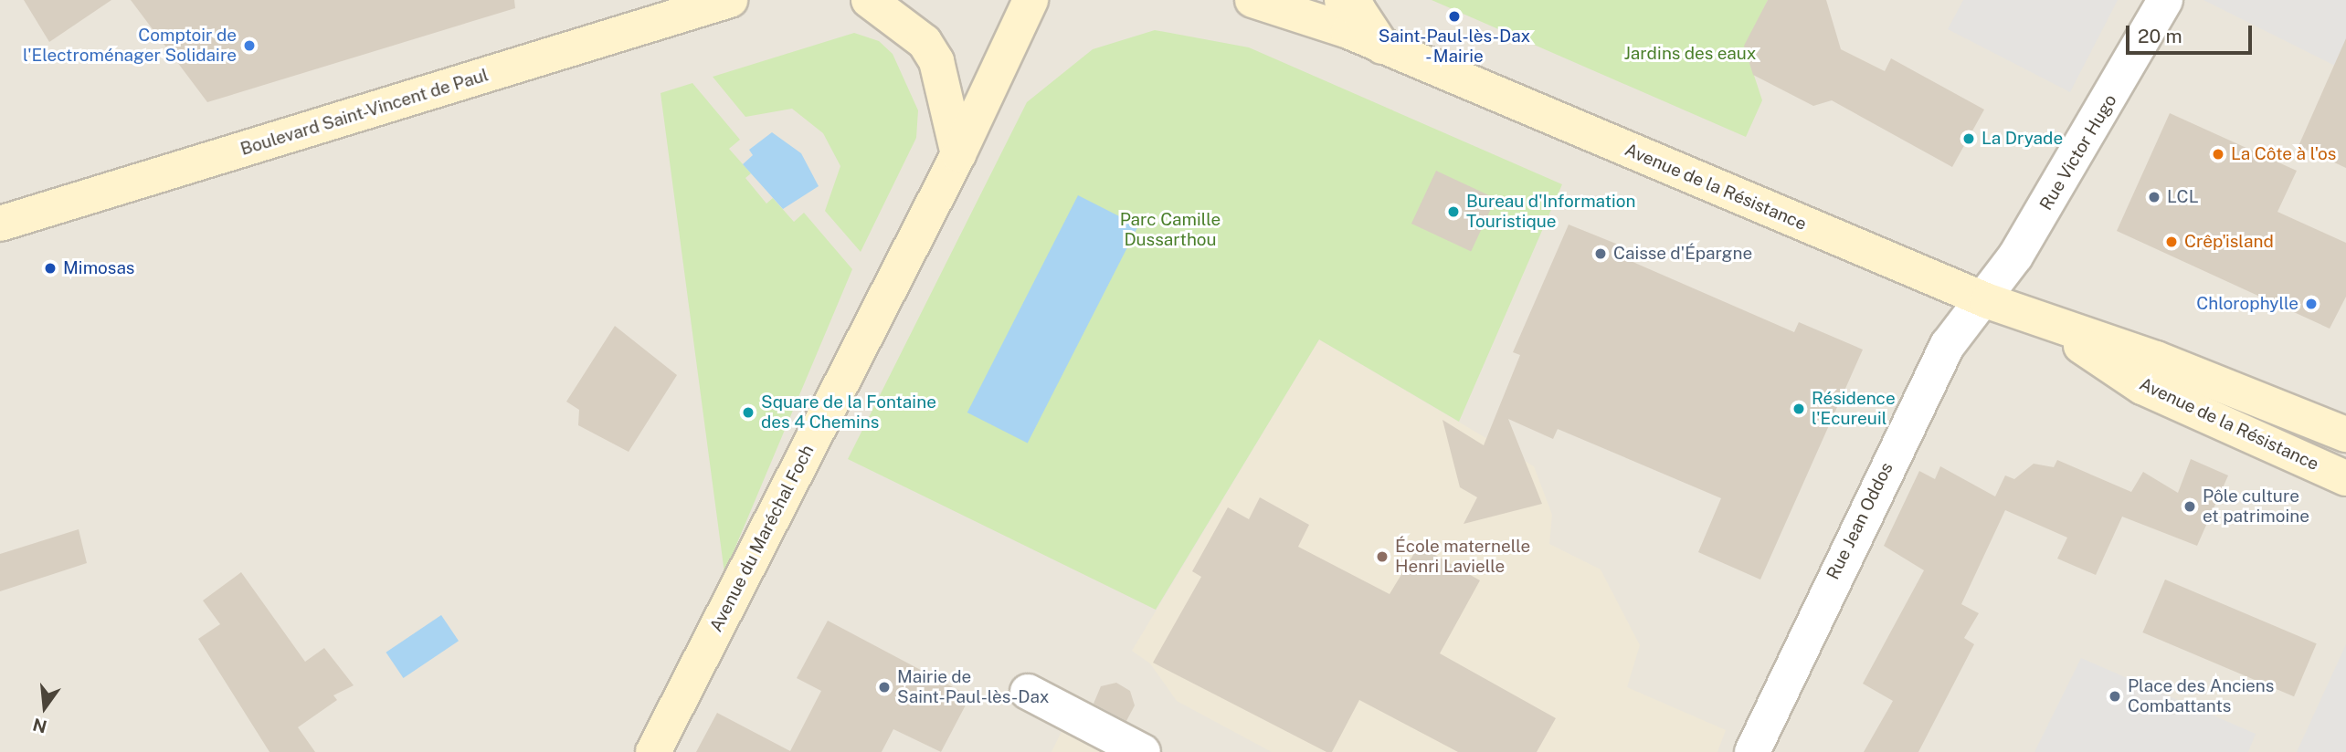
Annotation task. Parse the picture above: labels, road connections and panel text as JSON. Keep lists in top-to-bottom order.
{
  "streets": {
    "main road": ["Boulevard Saint-Vincent de Paul", "Avenue de la Résistance", "Avenue du Maréchal Foch"],
    "street": ["Rue Victor Hugo", "Rue Jean Oddos"]
  },
  "crossings": [
    ["Rue Victor Hugo", "Avenue de la Résistance"],
    ["Rue Victor Hugo", "Rue Jean Oddos"],
    ["Avenue de la Résistance", "Rue Jean Oddos"]
  ],
  "parks": ["Jardins des eaux", "Parc Camille Dussarthou"],
  "places": [
    "Saint-Paul-lès-Dax - Mairie",
    "Comptoir de l'Electroménager Solidaire",
    "La Dryade",
    "La Côte à l'os",
    "LCL",
    "Bureau d'Information Touristique",
    "Crêp'island",
    "Caisse d'Épargne",
    "Mimosas",
    "Chlorophylle",
    "Résidence l'Ecureuil",
    "Square de la Fontaine des 4 Chemins",
    "Pôle culture et patrimoine",
    "École maternelle Henri Lavielle",
    "Mairie de Saint-Paul-lès-Dax",
    "Place des Anciens Combattants"
  ],
  "scale_bar": "20 m",
  "north": "bottom"
}
